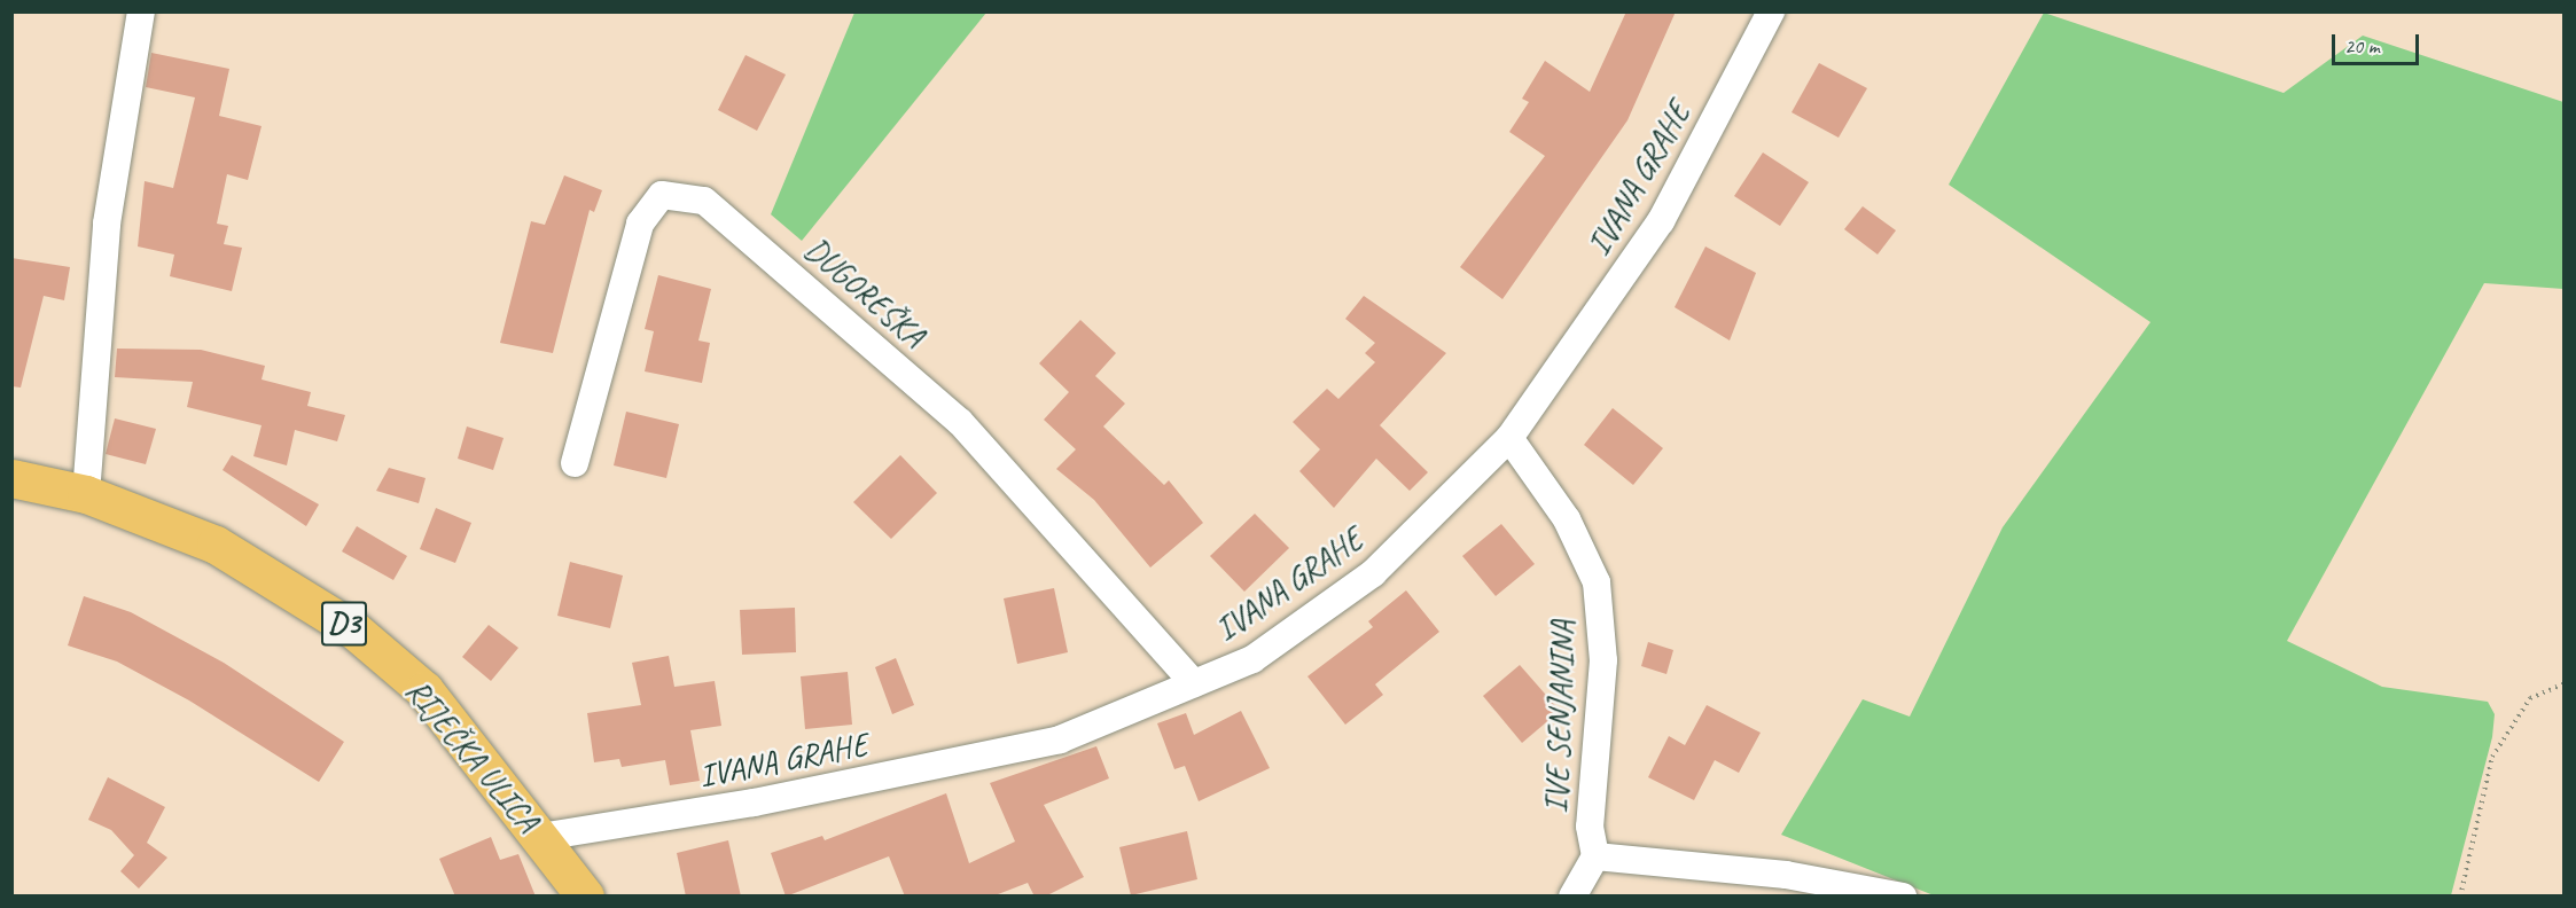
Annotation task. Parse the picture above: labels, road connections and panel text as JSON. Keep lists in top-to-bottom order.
{
  "streets": {
    "main road": ["D3", "RIJEČKA ULICA"],
    "street": ["IVANA GRAHE", "DUGOREŠKA", "IVE SENJANINA"]
  },
  "crossings": [
    ["IVANA GRAHE", "DUGOREŠKA"],
    ["IVANA GRAHE", "IVE SENJANINA"],
    ["IVANA GRAHE", "RIJEČKA ULICA"]
  ],
  "scale_bar": "20 m"
}
